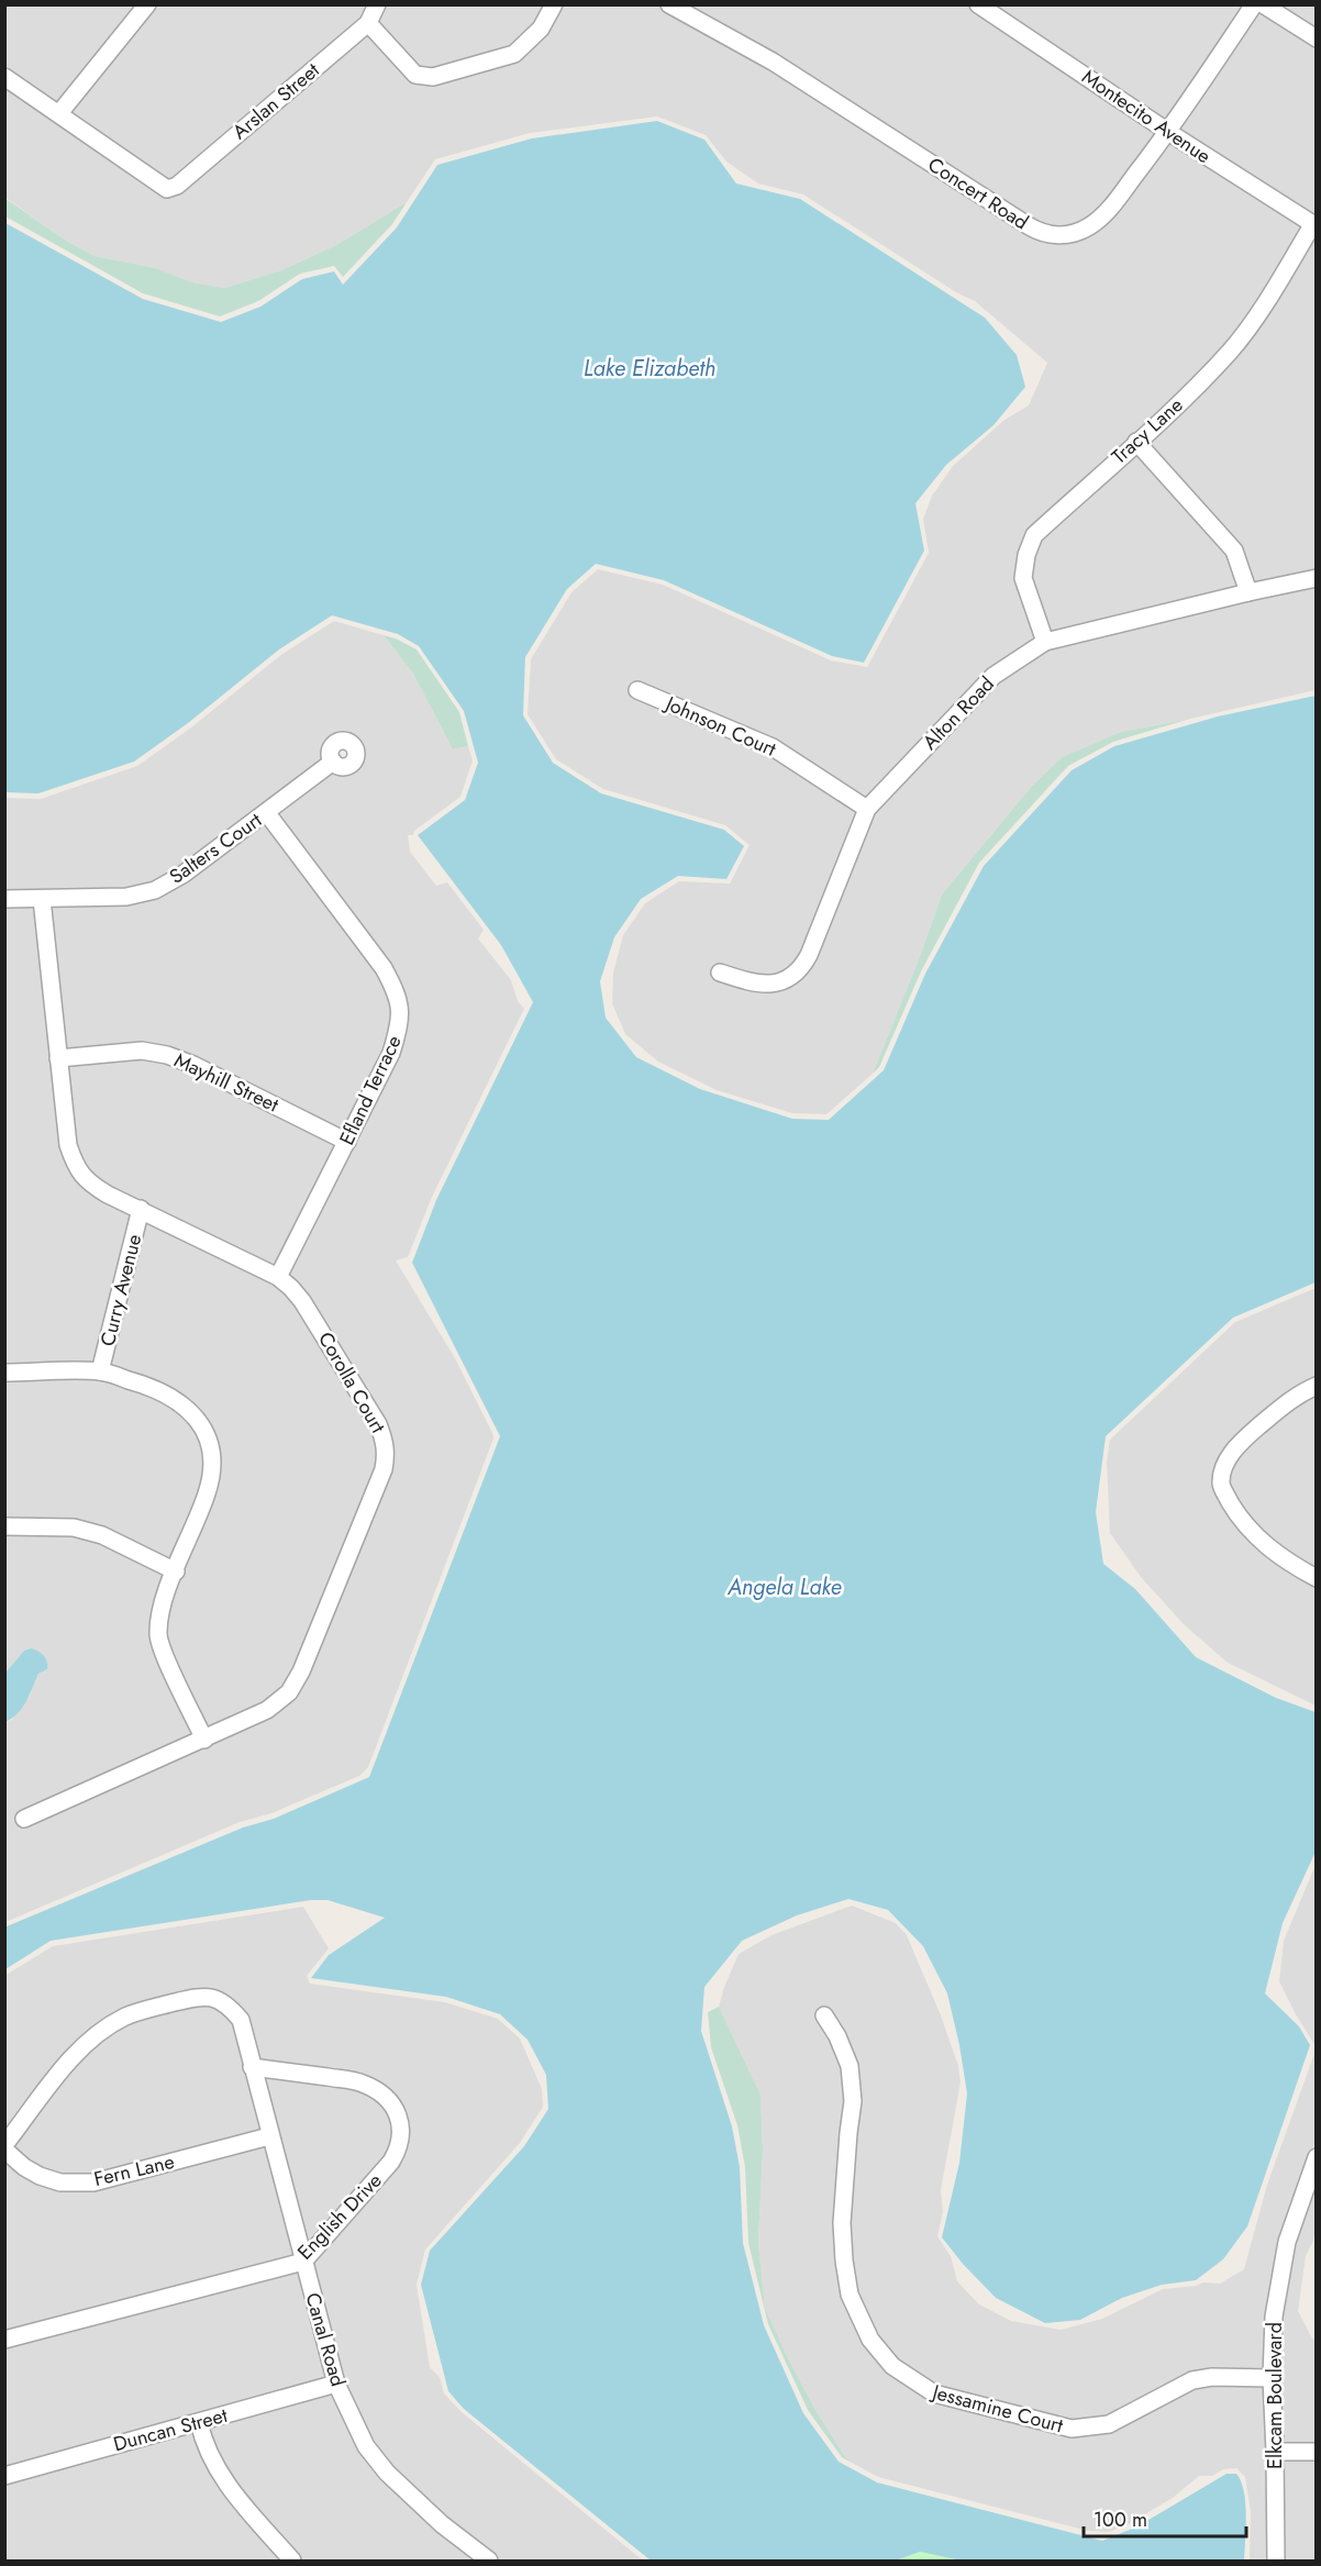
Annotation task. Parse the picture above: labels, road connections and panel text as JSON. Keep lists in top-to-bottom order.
{
  "streets": {
    "street": [
      "Arslan Street",
      "Montecito Avenue",
      "Concert Road",
      "Tracy Lane",
      "Alton Road",
      "Johnson Court",
      "Salters Court",
      "Mayhill Street",
      "Efland Terrace",
      "Curry Avenue",
      "Corolla Court",
      "Fern Lane",
      "English Drive",
      "Canal Road",
      "Elkcam Boulevard",
      "Jessamine Court",
      "Duncan Street"
    ]
  },
  "crossings": [
    ["Montecito Avenue", "Concert Road"],
    ["Montecito Avenue", "Tracy Lane"],
    ["Tracy Lane", "Alton Road"],
    ["Alton Road", "Johnson Court"],
    ["Salters Court", "Efland Terrace"],
    ["Salters Court", "Corolla Court"],
    ["Mayhill Street", "Efland Terrace"],
    ["Mayhill Street", "Corolla Court"],
    ["Efland Terrace", "Corolla Court"],
    ["Curry Avenue", "Corolla Court"],
    ["Fern Lane", "Canal Road"],
    ["English Drive", "Canal Road"],
    ["Canal Road", "Duncan Street"],
    ["Elkcam Boulevard", "Jessamine Court"]
  ],
  "water": ["Lake Elizabeth", "Angela Lake"],
  "scale_bar": "100 m"
}
